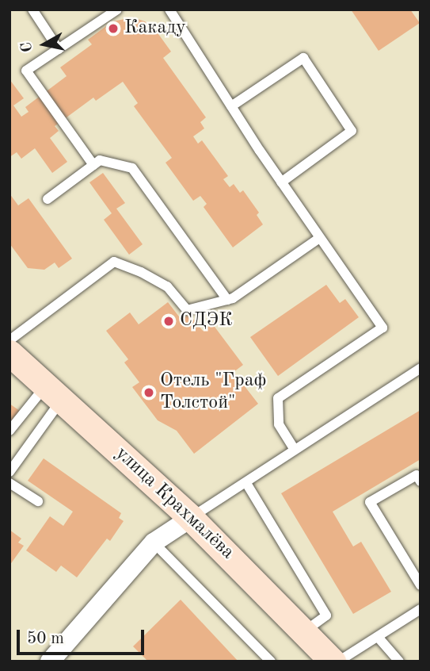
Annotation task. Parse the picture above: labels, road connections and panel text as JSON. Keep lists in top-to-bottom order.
{
  "streets": {
    "main road": ["улица Крахмалёва"]
  },
  "places": ["Какаду", "СДЭК", "Отель \"Граф Толстой\""],
  "scale_bar": "50 m",
  "north": "left"
}
